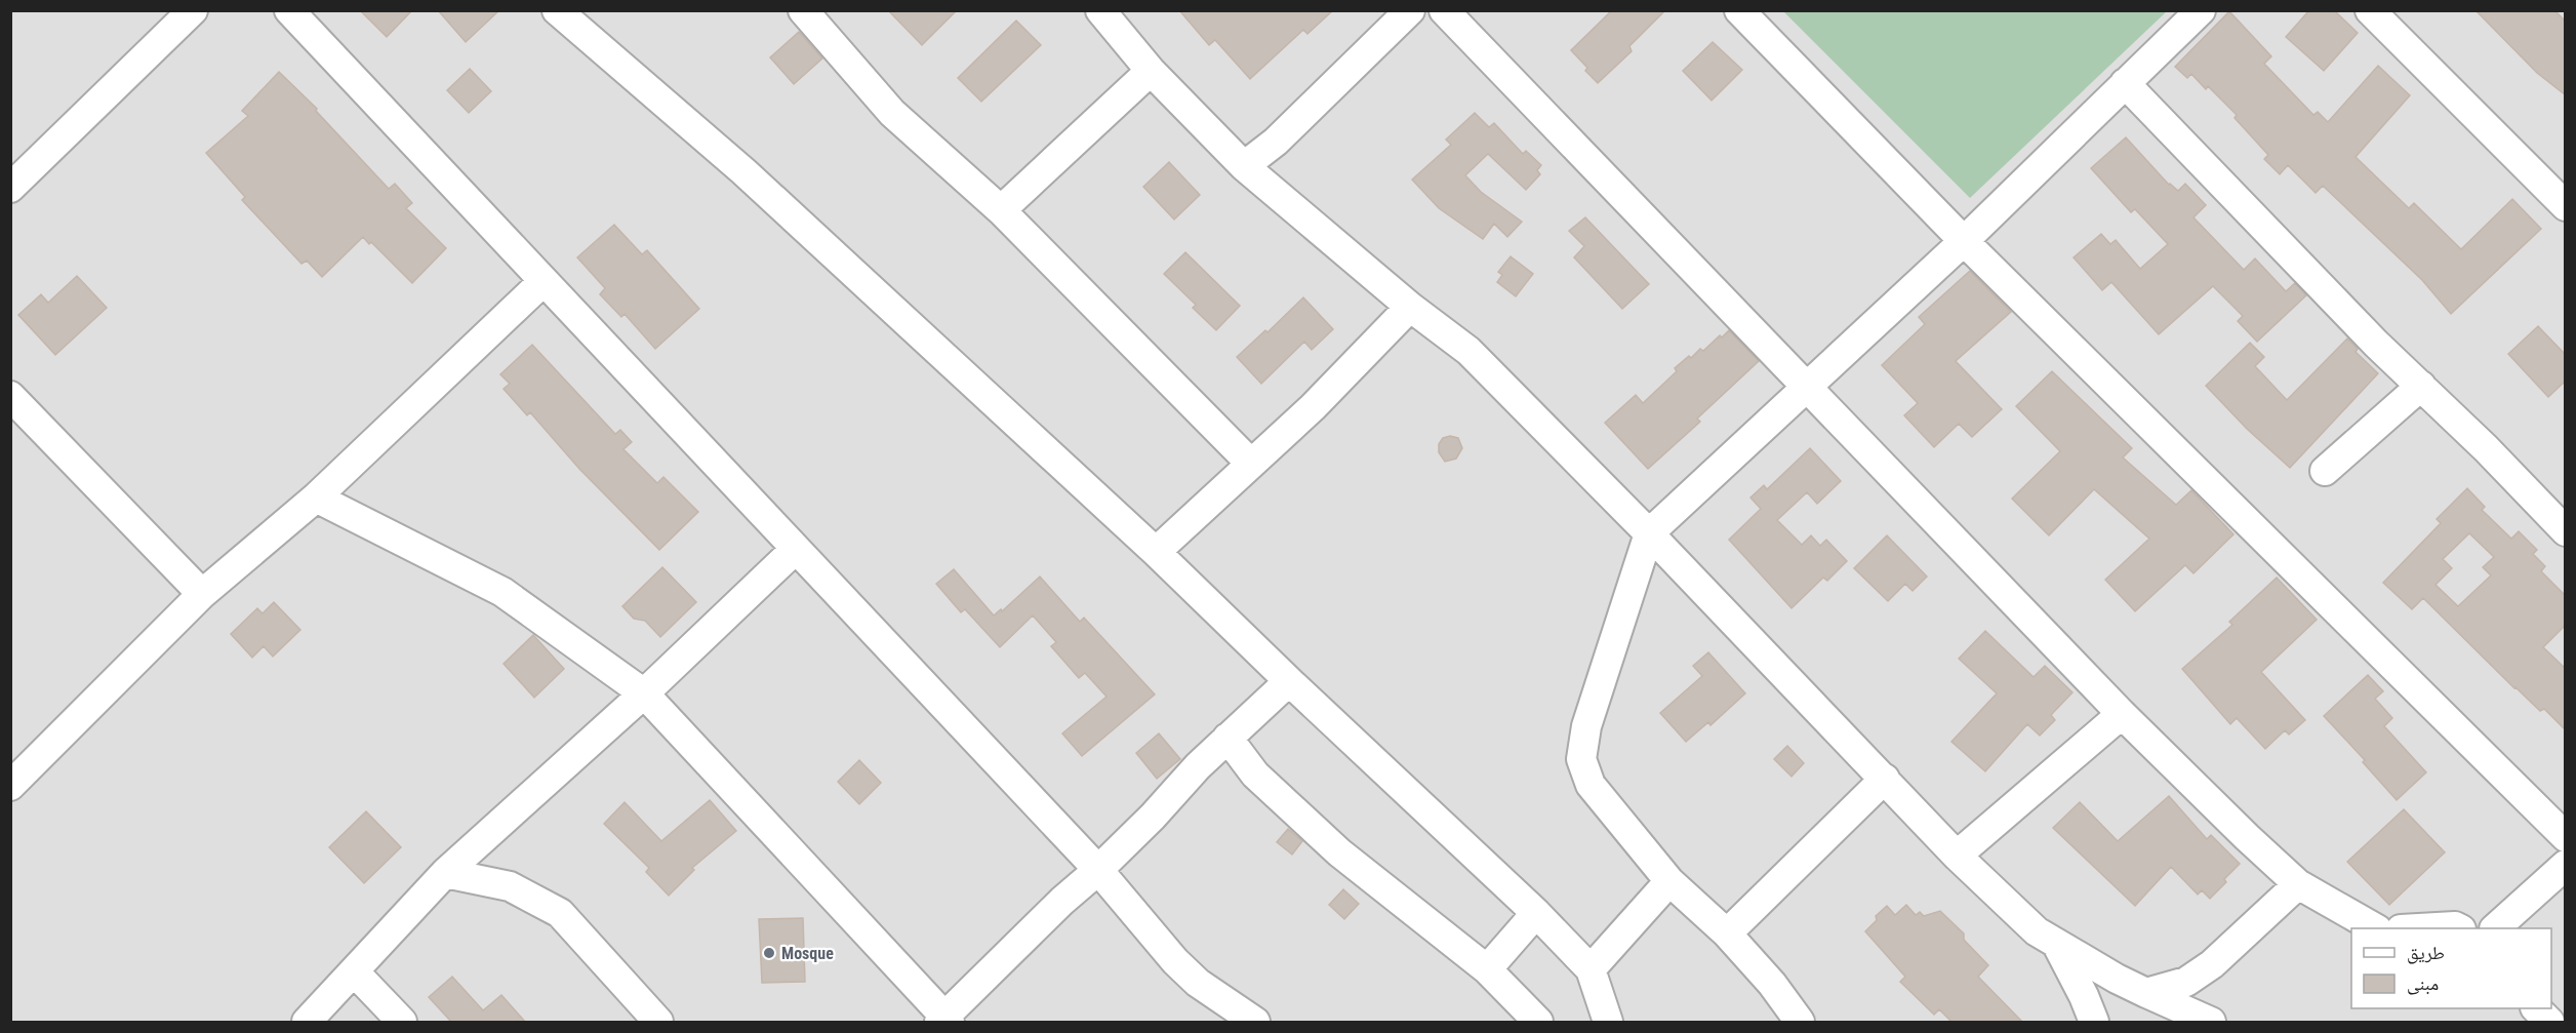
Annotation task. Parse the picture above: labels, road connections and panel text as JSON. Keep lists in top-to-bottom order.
{
  "places": ["Mosque"],
  "legend": ["طريق", "مبنى"]
}
